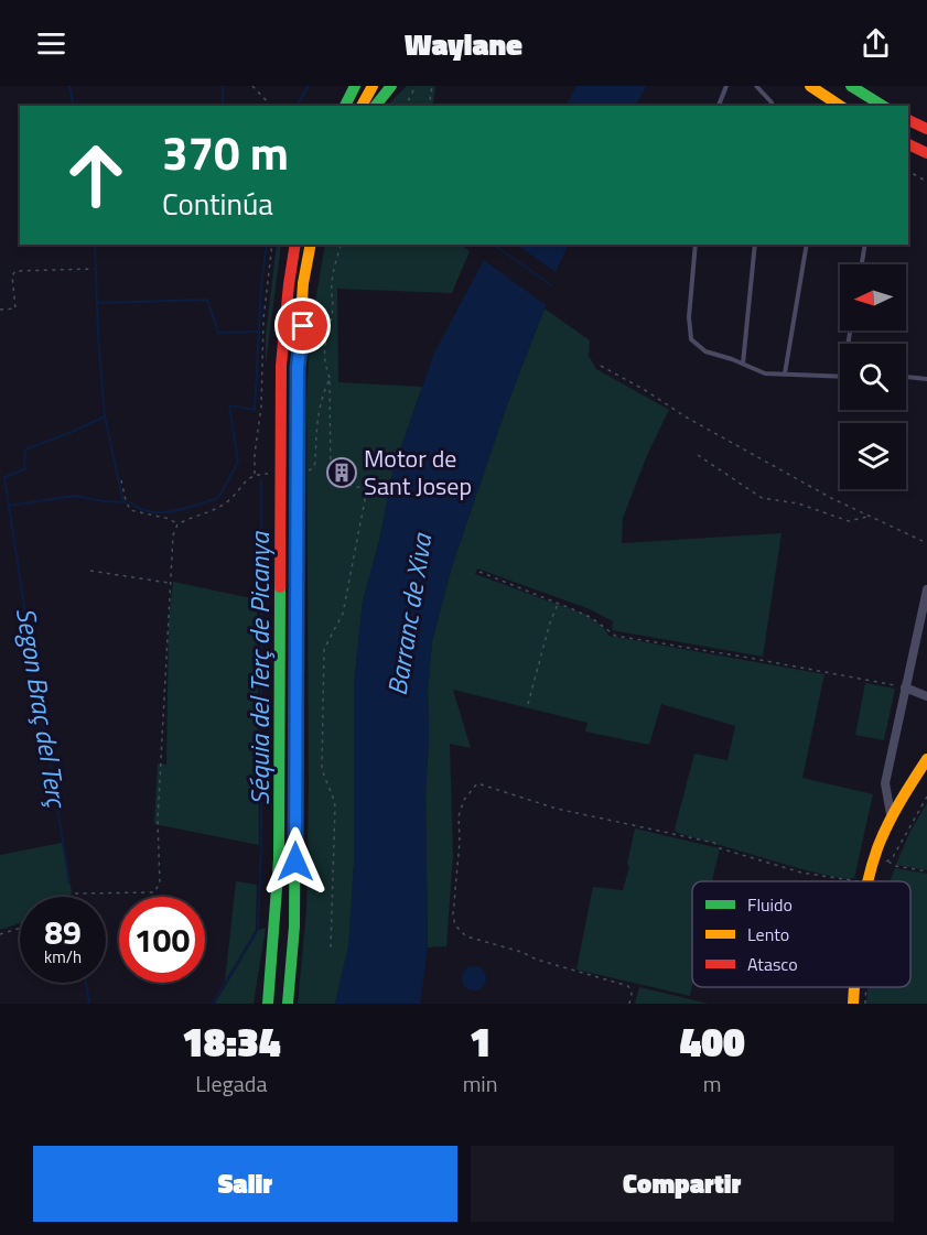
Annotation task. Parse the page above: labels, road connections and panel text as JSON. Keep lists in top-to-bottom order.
{
  "water": ["Barranc de Xiva", "Séquia del Terç de Picanya", "Segon Braç del Terç"],
  "places": {
    "building": ["Motor de Sant Josep"]
  },
  "legend": ["Fluido", "Lento", "Atasco"],
  "north": "left",
  "page": {
    "header": "Waylane",
    "turn": ["370 m", "Continúa"],
    "speed": "89 km/h",
    "limit": "100",
    "eta": [
      "18:34",
      "Llegada",
      "1",
      "min",
      "400",
      "m"
    ],
    "buttons": ["Salir", "Compartir"]
  }
}
